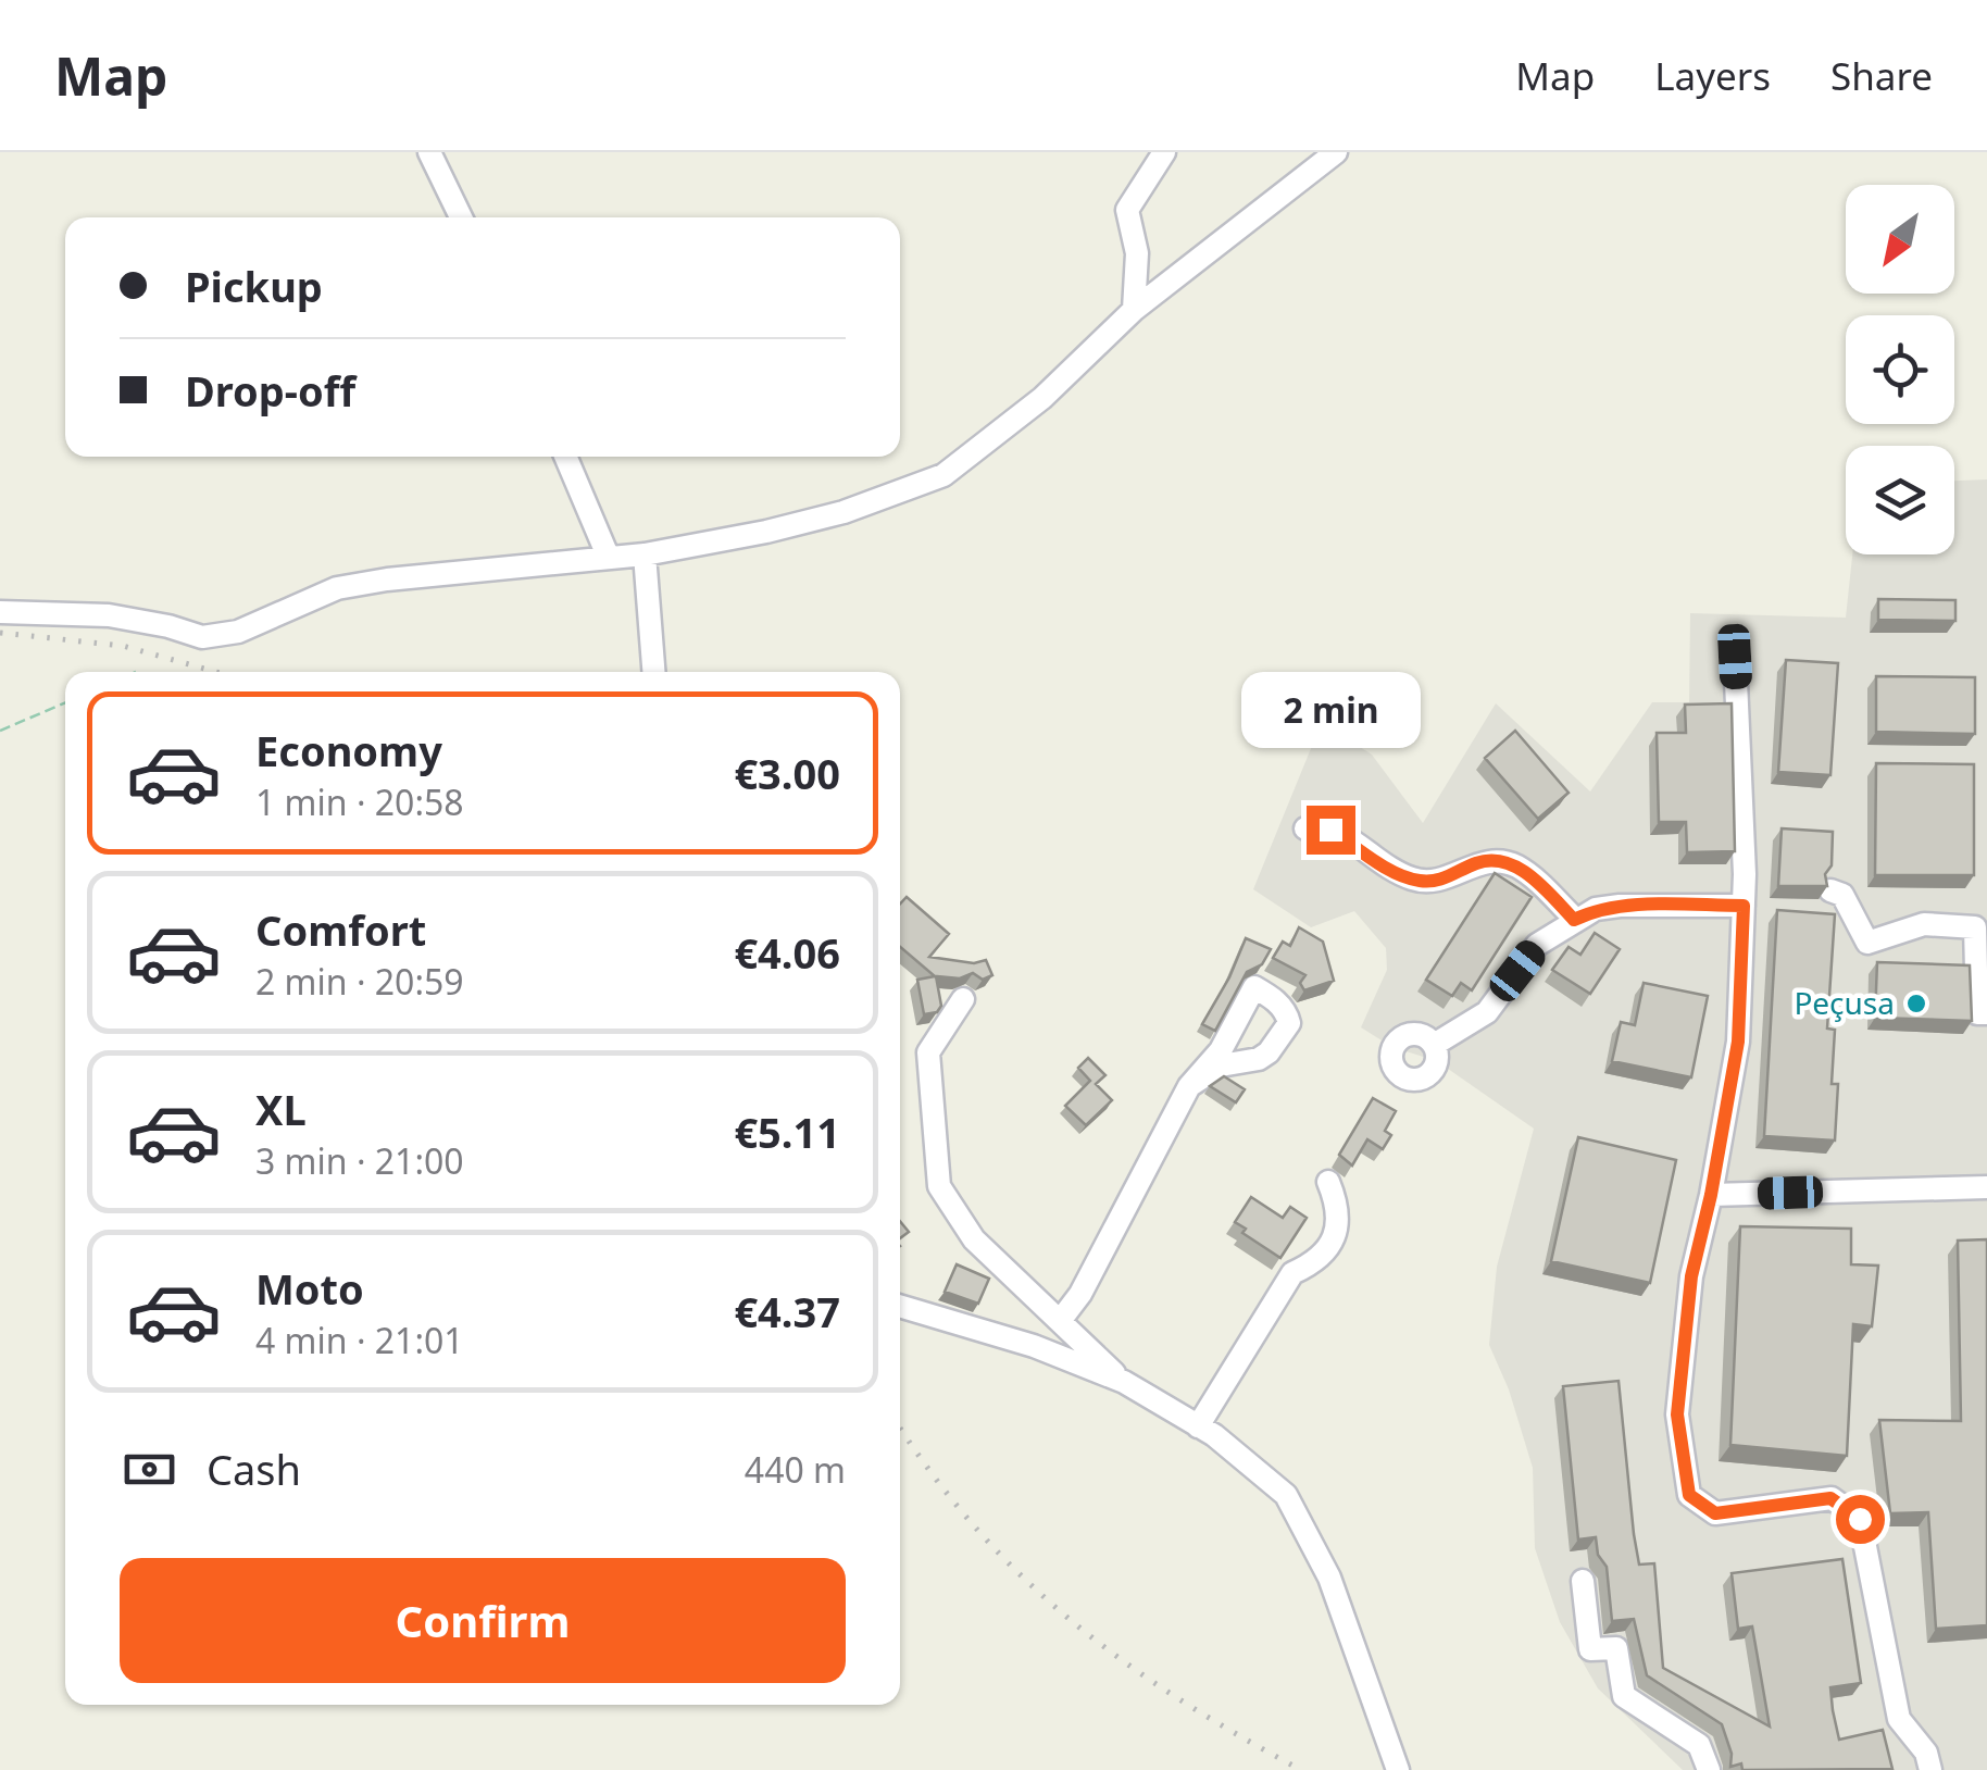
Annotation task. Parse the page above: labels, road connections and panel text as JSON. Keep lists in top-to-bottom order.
{
  "places": ["Peçusa"],
  "north": "bottom left",
  "page": {
    "header": "Map",
    "nav": ["Map", "Layers", "Share"],
    "banner": ["Pickup", "Drop-off"],
    "bubble": "2 min",
    "list": [
      {
        "name": "Economy",
        "note": "1 min · 20:58",
        "value": "€3.00"
      },
      {
        "name": "Comfort",
        "note": "2 min · 20:59",
        "value": "€4.06"
      },
      {
        "name": "XL",
        "note": "3 min · 21:00",
        "value": "€5.11"
      },
      {
        "name": "Moto",
        "note": "4 min · 21:01",
        "value": "€4.37"
      }
    ],
    "pay": ["Cash", "440 m"],
    "buttons": "Confirm"
  }
}
